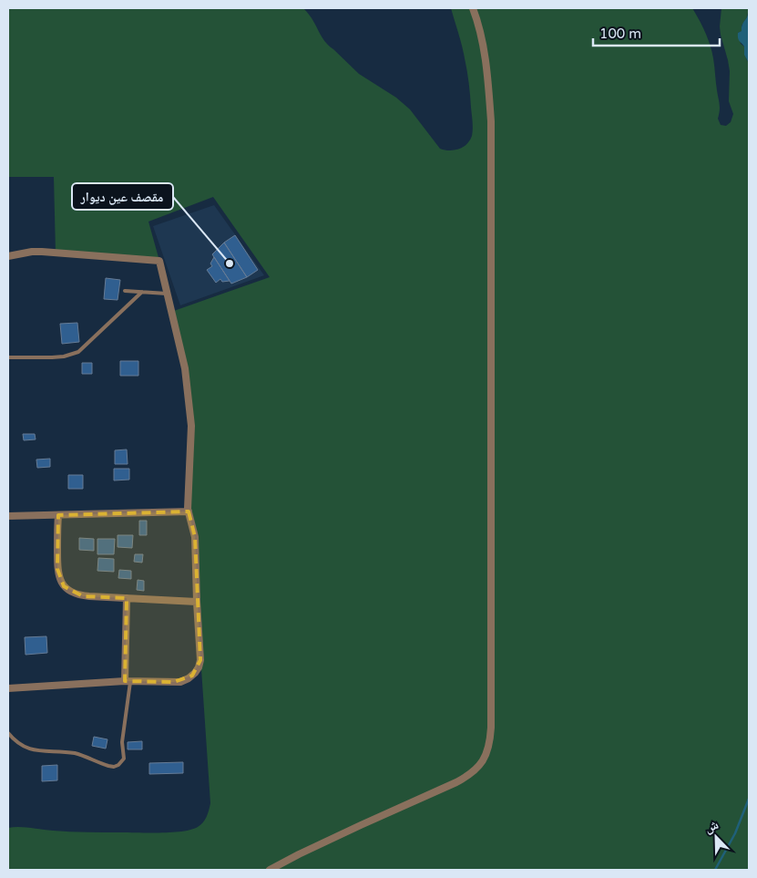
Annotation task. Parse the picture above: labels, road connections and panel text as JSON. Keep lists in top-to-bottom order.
{
  "places": ["مقصف عين ديوار"],
  "scale_bar": "100 m",
  "north": "top left"
}
